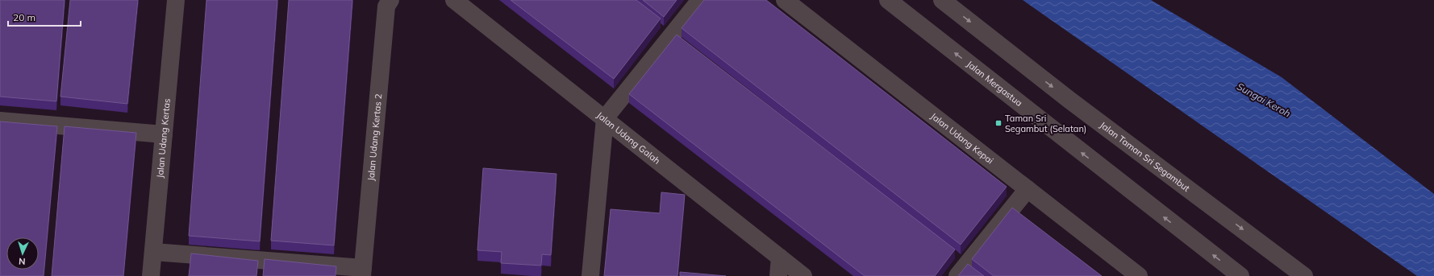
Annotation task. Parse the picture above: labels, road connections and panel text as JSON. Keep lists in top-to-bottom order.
{
  "streets": {
    "street": [
      "Jalan Mergastua",
      "Jalan Udang Kertas",
      "Jalan Udang Kertas 2",
      "Jalan Udang Galah",
      "Jalan Udang Kepai",
      "Jalan Taman Sri Segambut"
    ]
  },
  "one_way": ["Jalan Mergastua", "Jalan Taman Sri Segambut"],
  "water": ["Sungai Keroh"],
  "places": {
    "transit": ["Taman Sri Segambut (Selatan)"]
  },
  "scale_bar": "20 m",
  "north": "bottom"
}
